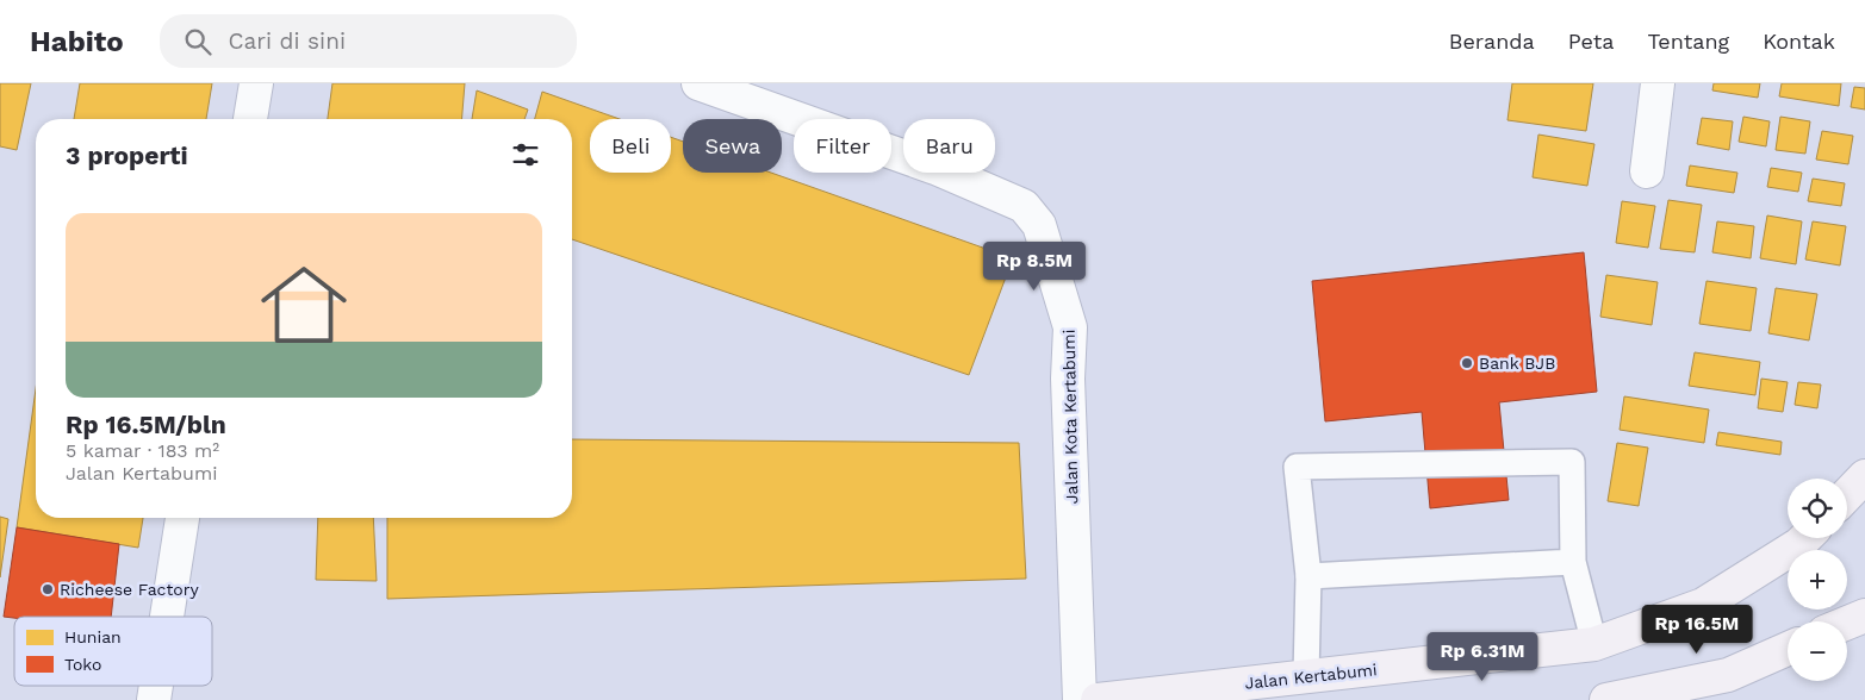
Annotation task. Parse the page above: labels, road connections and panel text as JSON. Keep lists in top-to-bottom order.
{
  "streets": {
    "main road": ["Jalan Kertabumi"],
    "street": ["Jalan Kota Kertabumi"]
  },
  "places": ["Bank BJB", "Richeese Factory"],
  "legend": ["Hunian", "Toko"],
  "page": {
    "header": "Habito",
    "search": "Cari di sini",
    "nav": [
      "Beranda",
      "Peta",
      "Tentang",
      "Kontak"
    ],
    "chip": [
      "Beli",
      "Sewa",
      "Filter",
      "Baru"
    ],
    "heading": "3 properti",
    "list": [
      {
        "name": "Rp 16.5M/bln",
        "note": "5 kamar · 183 m² · Jalan Kertabumi"
      }
    ],
    "price": ["Rp 8.5M", "Rp 16.5M", "Rp 6.31M"],
    "map_buttons": ["+", "−"]
  }
}
